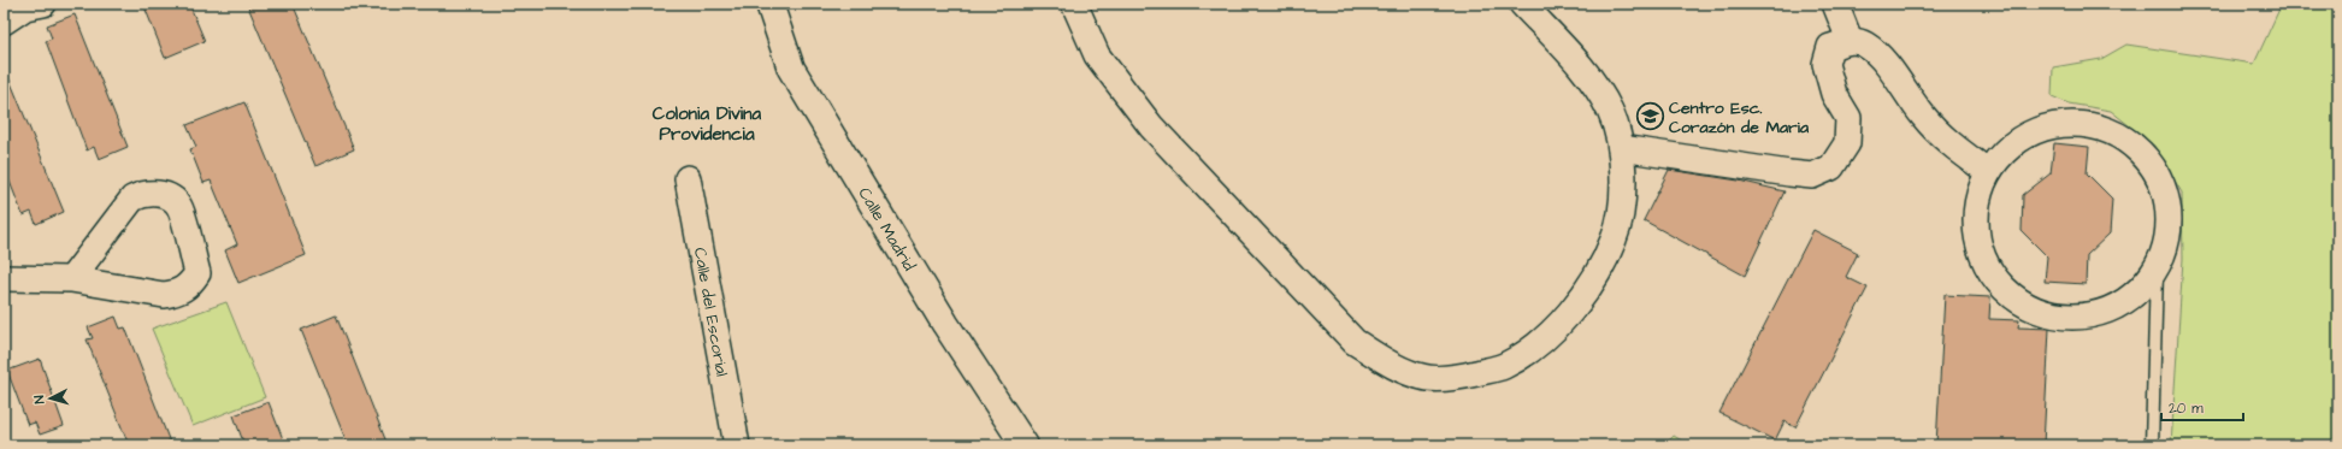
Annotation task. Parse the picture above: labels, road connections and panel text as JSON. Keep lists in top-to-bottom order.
{
  "streets": {
    "street": ["Calle Madrid", "Calle del Escorial"]
  },
  "districts": ["Colonia Divina Providencia"],
  "places": {
    "school or university": ["Centro Esc. Corazón de Maria"]
  },
  "scale_bar": "20 m",
  "north": "left"
}
